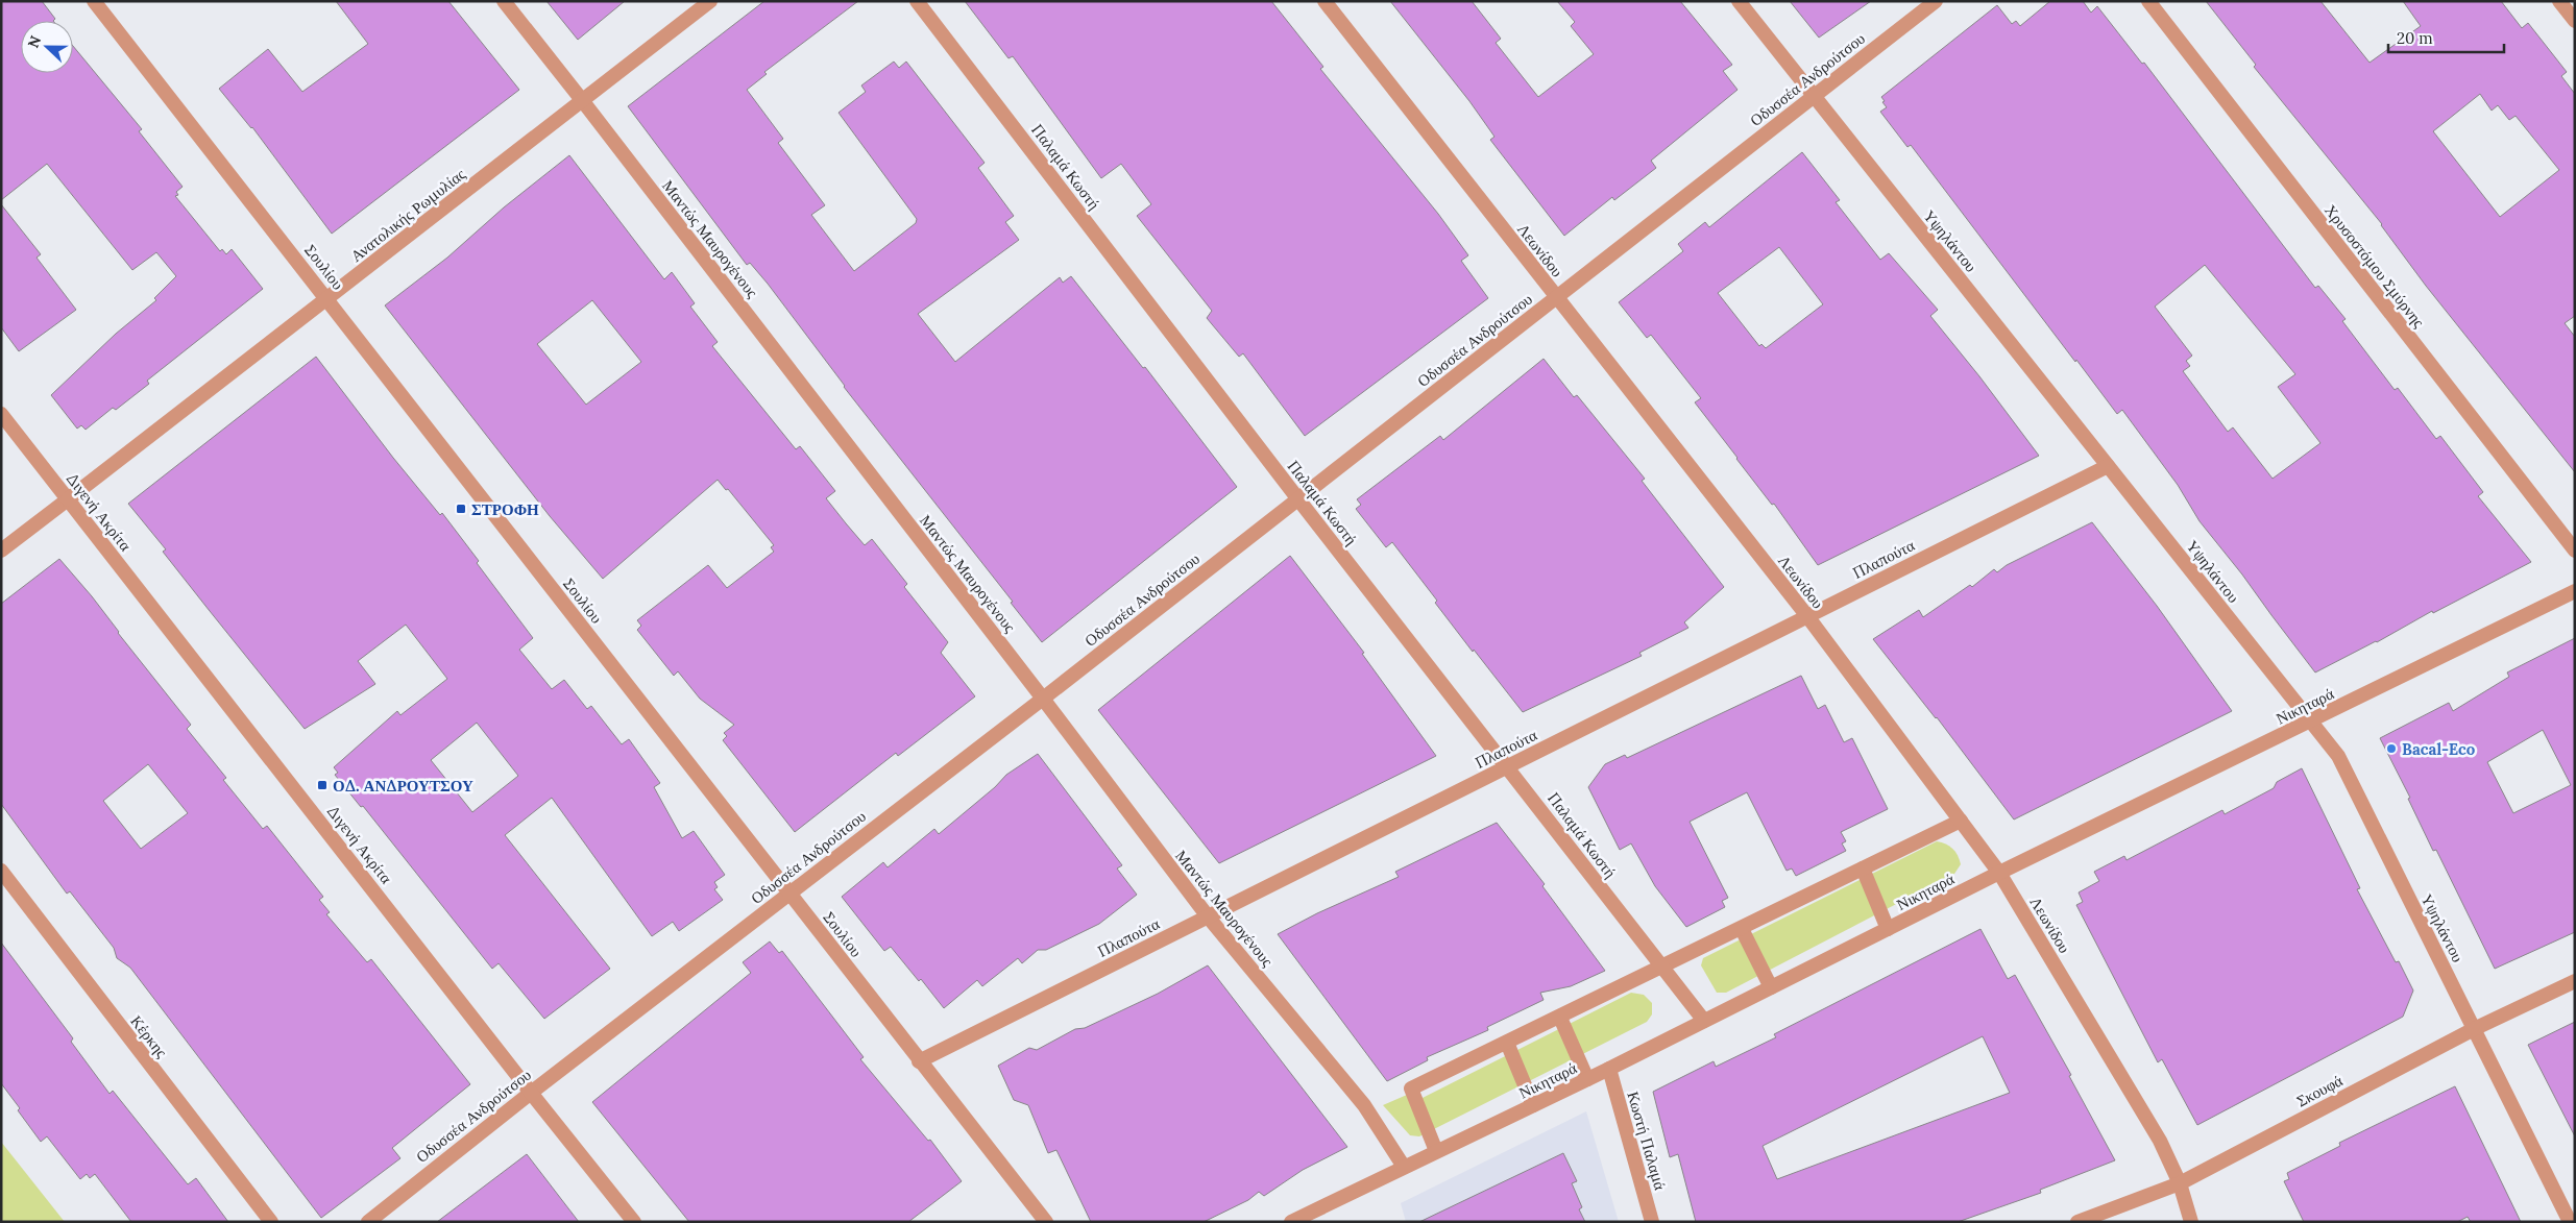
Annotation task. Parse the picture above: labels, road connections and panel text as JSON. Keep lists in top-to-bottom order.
{
  "streets": {
    "street": [
      "Οδυσσέα Ανδρούτσου",
      "Παλαμά Κωστή",
      "Ανατολικής Ρωμυλίας",
      "Μαντώς Μαυρογένους",
      "Υψηλάντου",
      "Λεωνίδου",
      "Χρυσοστόμου Σμύρνης",
      "Σουλίου",
      "Διγενή Ακρίτα",
      "Πλαπούτα",
      "Νικηταρά",
      "Κέρκης",
      "Σκουφά",
      "Κωστή Παλαμά"
    ]
  },
  "crossings": [
    ["Οδυσσέα Ανδρούτσου", "Παλαμά Κωστή"],
    ["Οδυσσέα Ανδρούτσου", "Μαντώς Μαυρογένους"],
    ["Οδυσσέα Ανδρούτσου", "Υψηλάντου"],
    ["Οδυσσέα Ανδρούτσου", "Λεωνίδου"],
    ["Οδυσσέα Ανδρούτσου", "Σουλίου"],
    ["Οδυσσέα Ανδρούτσου", "Διγενή Ακρίτα"],
    ["Παλαμά Κωστή", "Πλαπούτα"],
    ["Παλαμά Κωστή", "Νικηταρά"],
    ["Ανατολικής Ρωμυλίας", "Μαντώς Μαυρογένους"],
    ["Ανατολικής Ρωμυλίας", "Σουλίου"],
    ["Ανατολικής Ρωμυλίας", "Διγενή Ακρίτα"],
    ["Μαντώς Μαυρογένους", "Πλαπούτα"],
    ["Μαντώς Μαυρογένους", "Νικηταρά"],
    ["Υψηλάντου", "Πλαπούτα"],
    ["Υψηλάντου", "Νικηταρά"],
    ["Υψηλάντου", "Σκουφά"],
    ["Λεωνίδου", "Πλαπούτα"],
    ["Λεωνίδου", "Νικηταρά"],
    ["Λεωνίδου", "Σκουφά"],
    ["Σουλίου", "Πλαπούτα"],
    ["Νικηταρά", "Κωστή Παλαμά"]
  ],
  "places": {
    "transit": ["ΣΤΡΟΦΗ", "ΟΔ. ΑΝΔΡΟΥΤΣΟΥ"],
    "other": ["Bacal-Eco"]
  },
  "scale_bar": "20 m",
  "north": "left"
}
